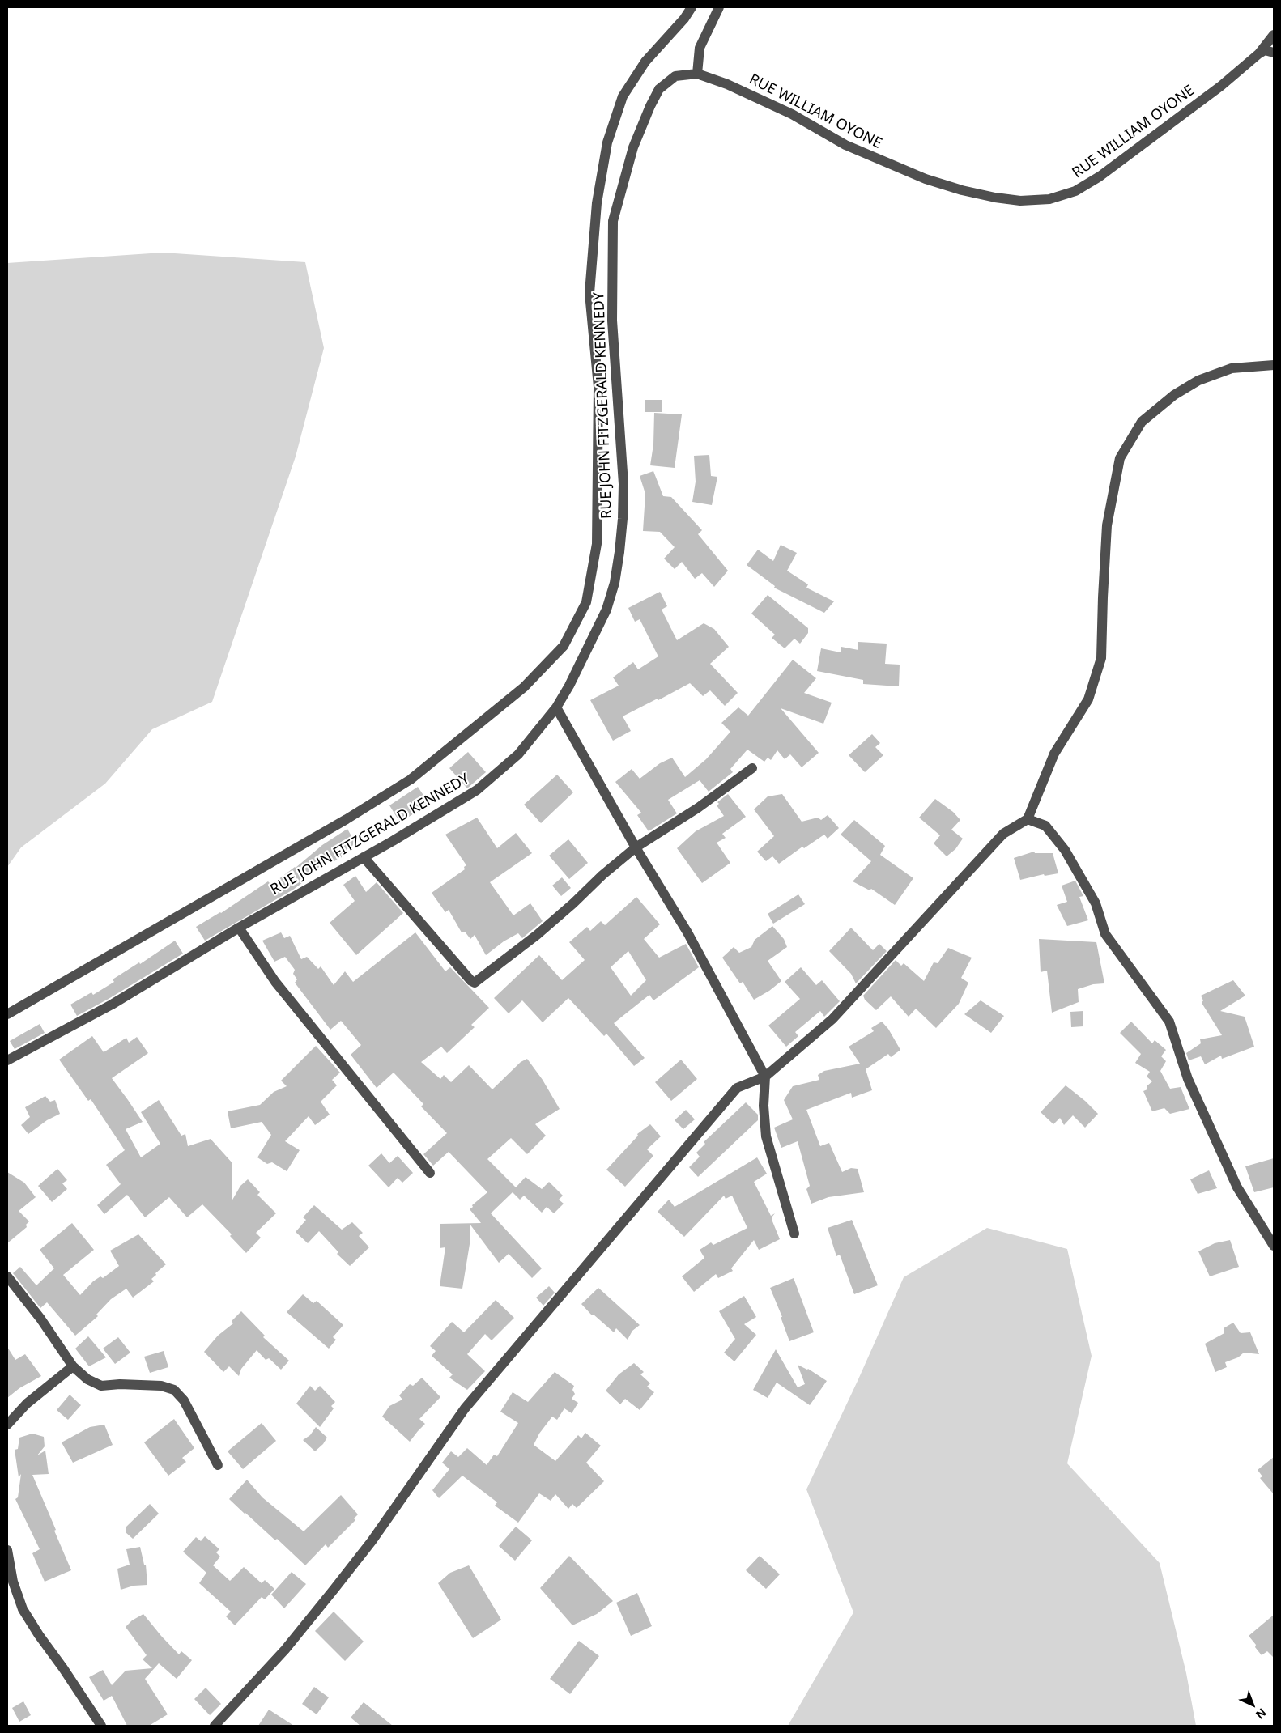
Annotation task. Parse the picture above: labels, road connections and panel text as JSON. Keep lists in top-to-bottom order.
{
  "streets": {
    "street": ["RUE WILLIAM OYONE", "RUE JOHN FITZGERALD KENNEDY"]
  },
  "crossings": [
    ["RUE WILLIAM OYONE", "RUE JOHN FITZGERALD KENNEDY"]
  ],
  "north": "bottom right"
}
